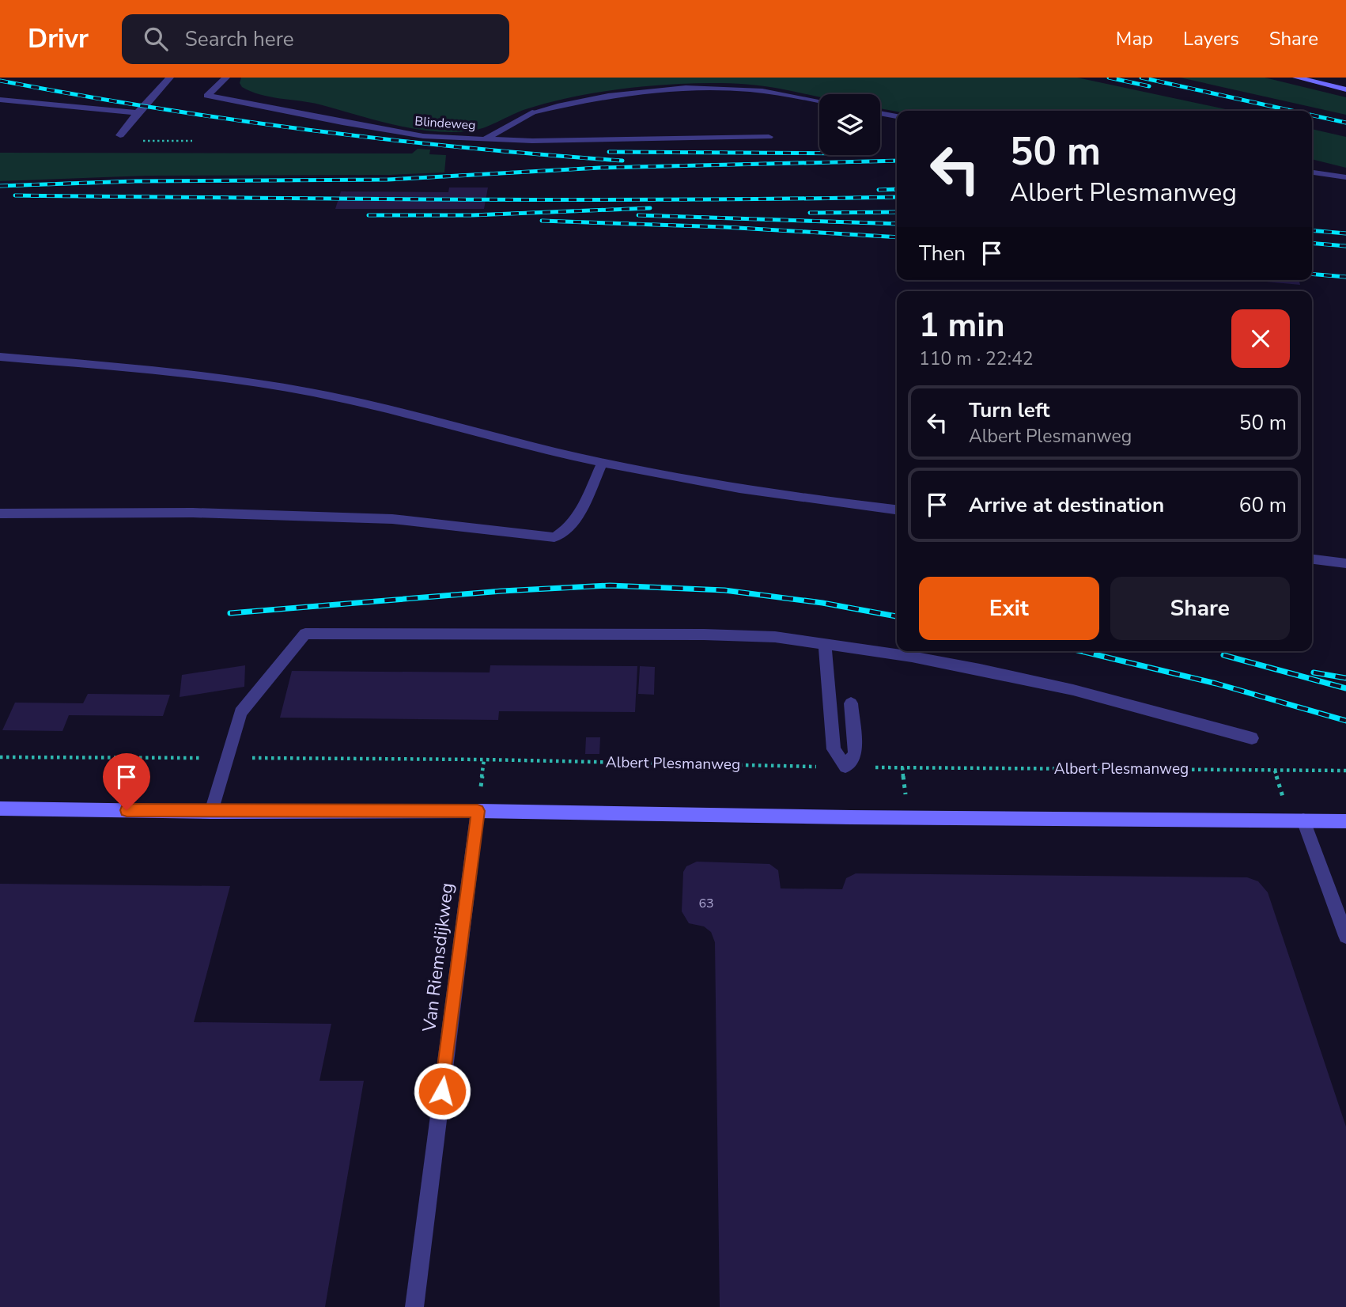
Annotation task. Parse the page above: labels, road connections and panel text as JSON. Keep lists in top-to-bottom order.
{
  "streets": {
    "street": ["Blindeweg", "Van Riemsdijkweg"],
    "path": ["Albert Plesmanweg"]
  },
  "house_numbers": ["63"],
  "page": {
    "header": "Drivr",
    "search": "Search here",
    "nav": ["Map", "Layers", "Share"],
    "turn": ["50 m", "Albert Plesmanweg"],
    "then": "Then",
    "heading": ["1 min", "110 m · 22:42"],
    "list": [
      {
        "name": "Turn left",
        "note": "Albert Plesmanweg",
        "value": "50 m"
      },
      {
        "name": "Arrive at destination",
        "value": "60 m"
      }
    ],
    "buttons": ["Exit", "Share"]
  }
}
